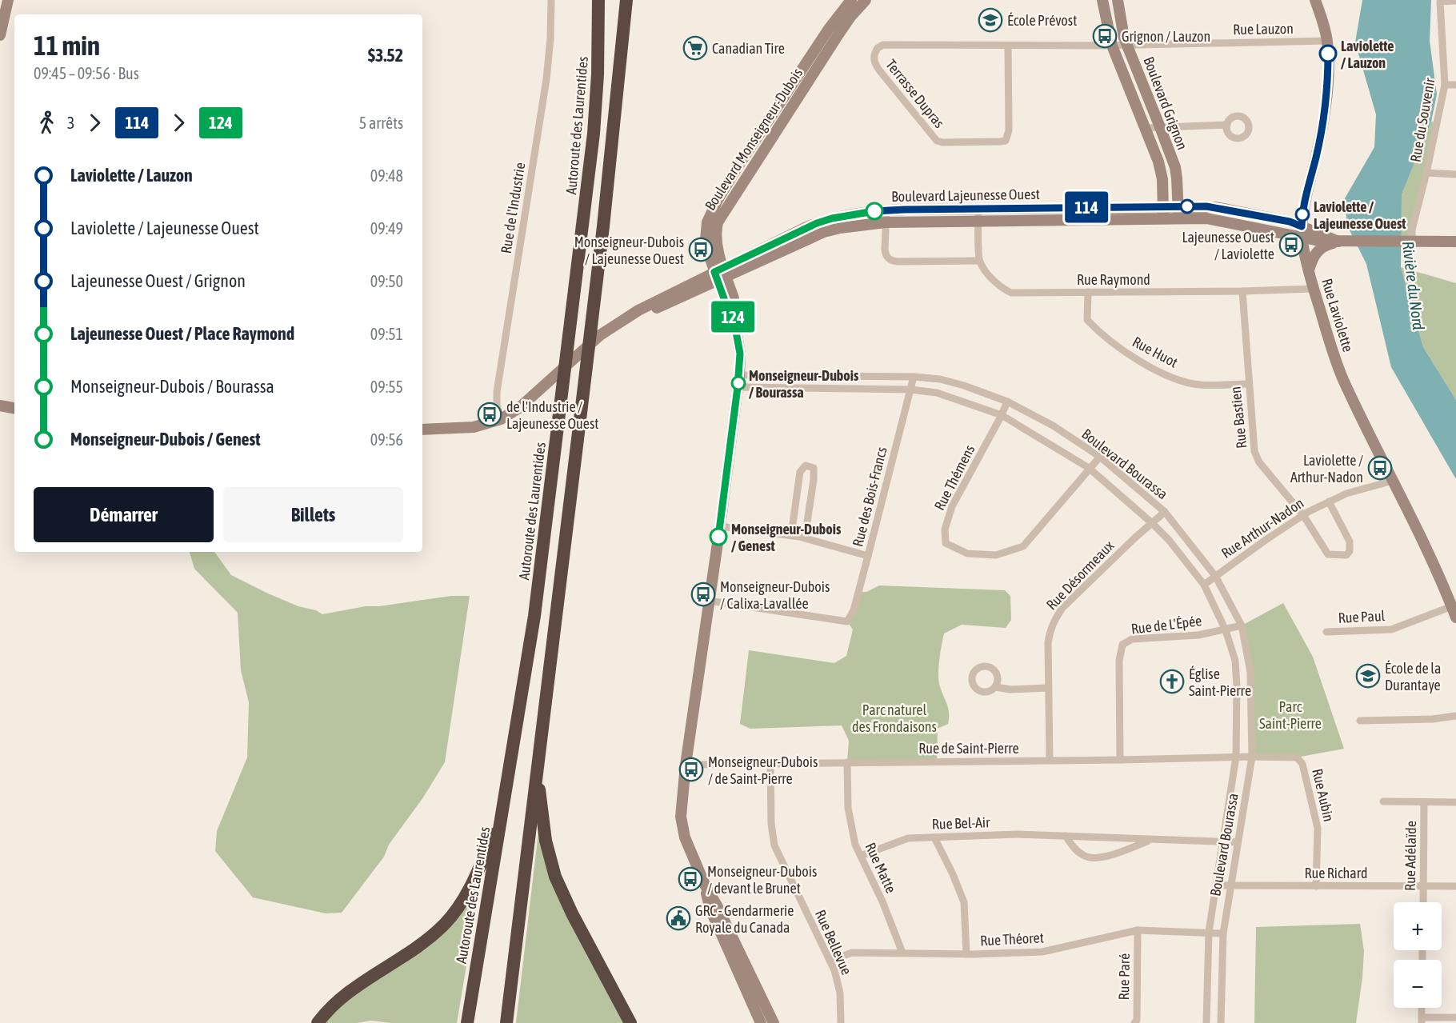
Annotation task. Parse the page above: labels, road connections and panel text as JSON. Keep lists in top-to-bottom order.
{
  "streets": {
    "highway": ["Autoroute des Laurentides"],
    "street": [
      "Rue Lauzon",
      "Terrasse Dupras",
      "Boulevard Grignon",
      "Rue du Souvenir",
      "Boulevard Monseigneur-Dubois",
      "Boulevard Lajeunesse Ouest",
      "Rue de l'Industrie",
      "Rue Raymond",
      "Rue Laviolette",
      "Rue Huot",
      "Rue Bastien",
      "Boulevard Bourassa",
      "Rue Thémens",
      "Rue des Bois-Francs",
      "Rue Arthur-Nadon",
      "Rue Désormeaux",
      "Rue Paul",
      "Rue de L'Épée",
      "Rue de Saint-Pierre",
      "Rue Aubin",
      "Rue Bel-Air",
      "Rue Adélaïde",
      "Rue Matte",
      "Rue Richard",
      "Rue Théoret",
      "Rue Bellevue",
      "Rue Paré"
    ]
  },
  "crossings": [
    ["Rue Lauzon", "Terrasse Dupras"],
    ["Rue Lauzon", "Boulevard Grignon"],
    ["Rue Lauzon", "Rue Laviolette"],
    ["Boulevard Grignon", "Boulevard Lajeunesse Ouest"],
    ["Boulevard Monseigneur-Dubois", "Boulevard Lajeunesse Ouest"],
    ["Boulevard Monseigneur-Dubois", "Boulevard Bourassa"],
    ["Boulevard Monseigneur-Dubois", "Rue des Bois-Francs"],
    ["Boulevard Monseigneur-Dubois", "Rue de Saint-Pierre"],
    ["Boulevard Lajeunesse Ouest", "Rue de l'Industrie"],
    ["Boulevard Lajeunesse Ouest", "Rue Laviolette"],
    ["Rue Raymond", "Rue Laviolette"],
    ["Rue Raymond", "Rue Huot"],
    ["Rue Raymond", "Rue Bastien"],
    ["Rue Laviolette", "Rue Arthur-Nadon"],
    ["Rue Laviolette", "Rue Paul"],
    ["Rue Huot", "Rue Bastien"],
    ["Rue Bastien", "Rue Arthur-Nadon"],
    ["Boulevard Bourassa", "Rue Thémens"],
    ["Boulevard Bourassa", "Rue des Bois-Francs"],
    ["Boulevard Bourassa", "Rue Arthur-Nadon"],
    ["Boulevard Bourassa", "Rue Désormeaux"],
    ["Boulevard Bourassa", "Rue de L'Épée"],
    ["Boulevard Bourassa", "Rue de Saint-Pierre"],
    ["Boulevard Bourassa", "Rue Aubin"],
    ["Boulevard Bourassa", "Rue Bel-Air"],
    ["Boulevard Bourassa", "Rue Richard"],
    ["Boulevard Bourassa", "Rue Théoret"],
    ["Rue Désormeaux", "Rue de Saint-Pierre"],
    ["Rue de L'Épée", "Rue de Saint-Pierre"],
    ["Rue de Saint-Pierre", "Rue Aubin"],
    ["Rue de Saint-Pierre", "Rue Matte"],
    ["Rue de Saint-Pierre", "Rue Bellevue"],
    ["Rue Aubin", "Rue Richard"],
    ["Rue Bel-Air", "Rue Matte"],
    ["Rue Adélaïde", "Rue Richard"],
    ["Rue Matte", "Rue Théoret"],
    ["Rue Théoret", "Rue Bellevue"],
    ["Rue Théoret", "Rue Paré"]
  ],
  "water": ["Rivière du Nord"],
  "parks": ["Parc Saint-Pierre", "Parc naturel des Frondaisons"],
  "places": {
    "school or university": ["École Prévost", "École de la Durantaye"],
    "bus stop": [
      "Grignon / Lauzon",
      "Lajeunesse Ouest / Laviolette",
      "Monseigneur-Dubois / Lajeunesse Ouest",
      "de l'Industrie / Lajeunesse Ouest",
      "Laviolette / Arthur-Nadon",
      "Monseigneur-Dubois / Calixa-Lavallée",
      "Monseigneur-Dubois / de Saint-Pierre",
      "Monseigneur-Dubois / devant le Brunet"
    ],
    "supermarket": ["Canadian Tire"],
    "other": [
      "Laviolette / Lauzon",
      "Laviolette / Lajeunesse Ouest",
      "Monseigneur-Dubois / Bourassa",
      "Monseigneur-Dubois / Genest"
    ],
    "church": ["Église Saint-Pierre"],
    "public building": ["GRC - Gendarmerie Royale du Canada"]
  },
  "lines": ["bus line 114", "bus line 124"],
  "page": {
    "on_map": ["114", "124"],
    "heading": ["11 min", "09:45 – 09:56 · Bus", "$3.52"],
    "legs": [
      "3",
      "114",
      "124",
      "5 arrêts"
    ],
    "list": [
      {
        "name": "Laviolette / Lauzon",
        "value": "09:48"
      },
      {
        "name": "Laviolette / Lajeunesse Ouest",
        "value": "09:49"
      },
      {
        "name": "Lajeunesse Ouest / Grignon",
        "value": "09:50"
      },
      {
        "name": "Lajeunesse Ouest / Place Raymond",
        "value": "09:51"
      },
      {
        "name": "Monseigneur-Dubois / Bourassa",
        "value": "09:55"
      },
      {
        "name": "Monseigneur-Dubois / Genest",
        "value": "09:56"
      }
    ],
    "buttons": ["Démarrer", "Billets"],
    "map_buttons": ["+", "−"]
  }
}
